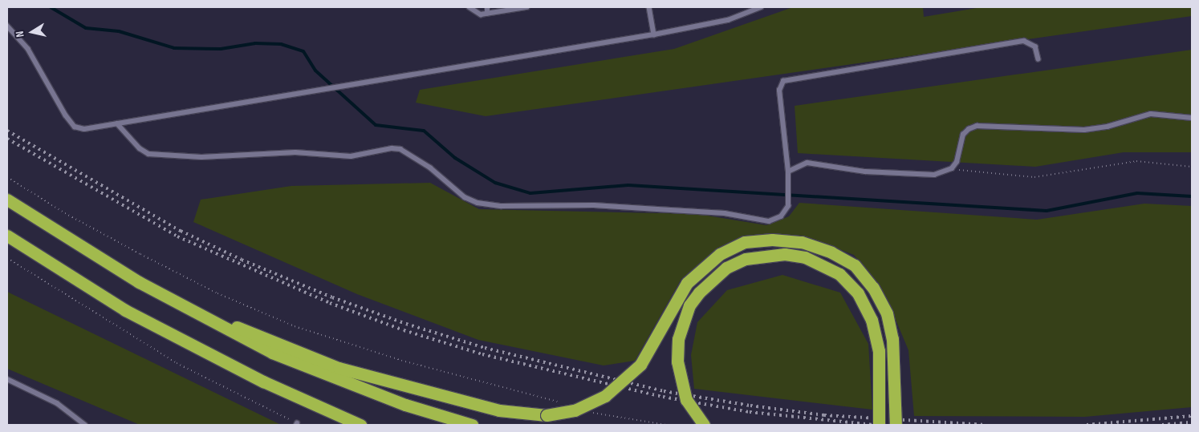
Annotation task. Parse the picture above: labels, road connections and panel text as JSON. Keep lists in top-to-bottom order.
{
  "north": "left"
}
